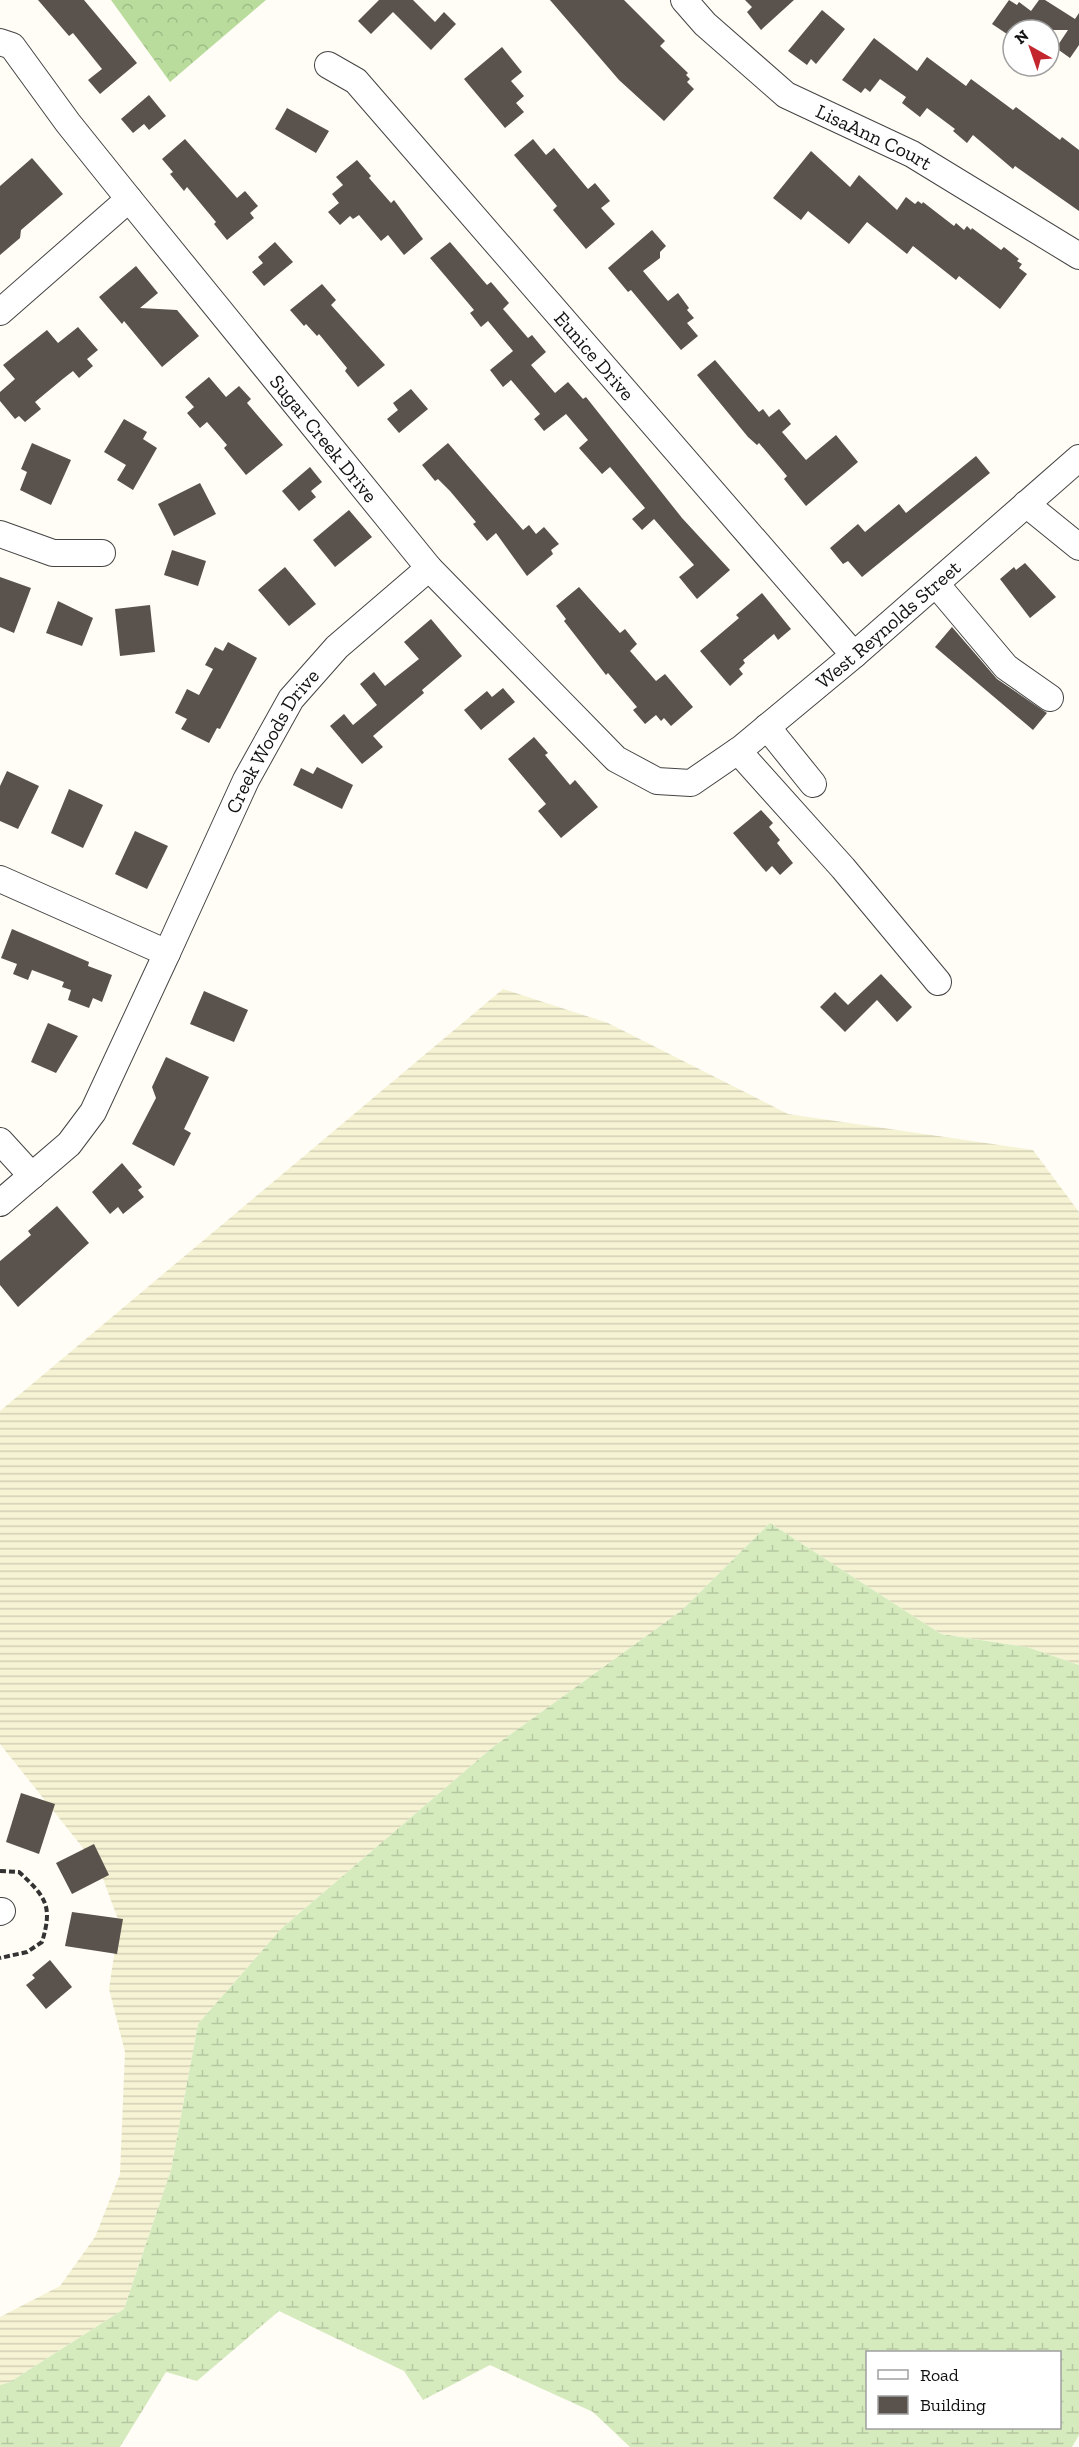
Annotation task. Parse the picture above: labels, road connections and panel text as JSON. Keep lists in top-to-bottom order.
{
  "streets": {
    "street": [
      "LisaAnn Court",
      "Eunice Drive",
      "Sugar Creek Drive",
      "West Reynolds Street",
      "Creek Woods Drive"
    ]
  },
  "crossings": [
    ["Eunice Drive", "West Reynolds Street"],
    ["Sugar Creek Drive", "West Reynolds Street"],
    ["Sugar Creek Drive", "Creek Woods Drive"]
  ],
  "legend": ["Road", "Building"],
  "north": "top left"
}
